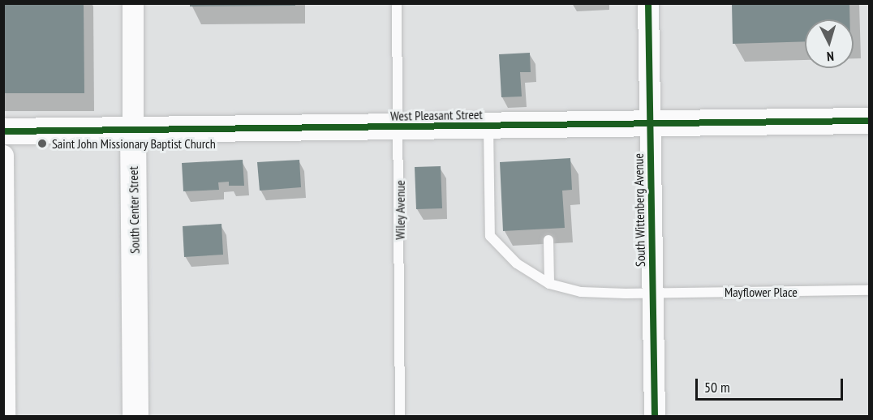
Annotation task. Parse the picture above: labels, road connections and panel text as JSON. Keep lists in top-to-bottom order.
{
  "streets": {
    "street": ["West Pleasant Street", "South Center Street", "South Wittenberg Avenue"],
    "lane": ["Wiley Avenue", "Mayflower Place"]
  },
  "crossings": [
    ["West Pleasant Street", "South Center Street"],
    ["West Pleasant Street", "Wiley Avenue"],
    ["West Pleasant Street", "South Wittenberg Avenue"],
    ["West Pleasant Street", "Mayflower Place"],
    ["South Wittenberg Avenue", "Mayflower Place"]
  ],
  "places": ["Saint John Missionary Baptist Church"],
  "scale_bar": "50 m",
  "north": "bottom"
}
